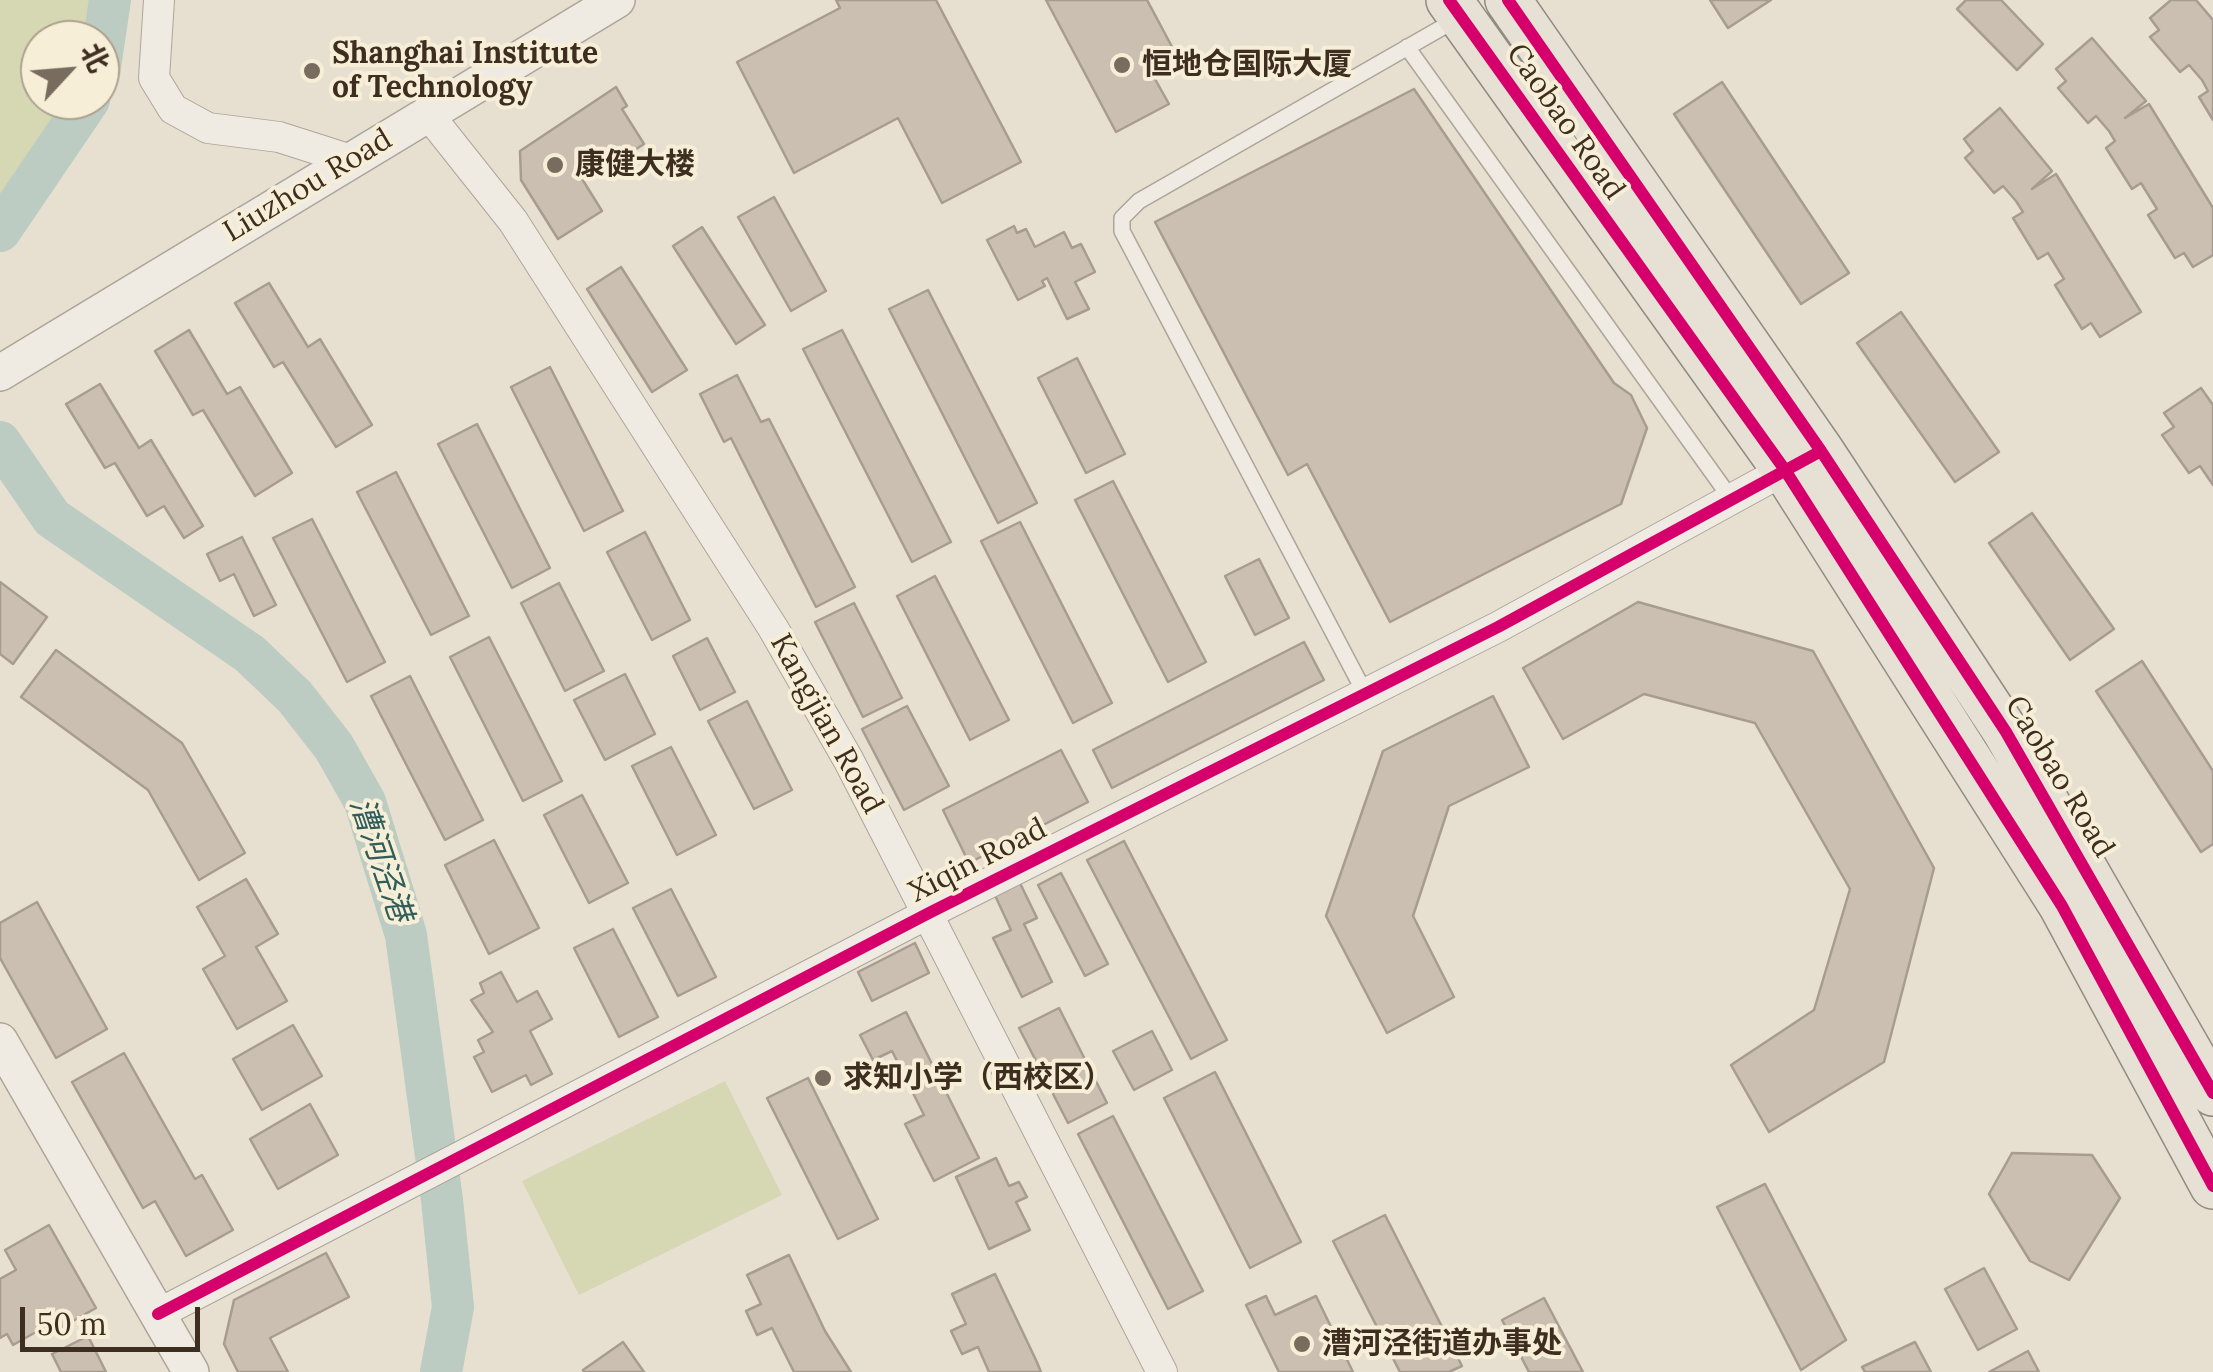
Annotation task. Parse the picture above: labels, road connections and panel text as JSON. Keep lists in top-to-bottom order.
{
  "streets": {
    "main road": ["Caobao Road"],
    "street": ["Liuzhou Road", "Kangjian Road", "Xiqin Road"]
  },
  "crossings": [
    ["Caobao Road", "Xiqin Road"],
    ["Liuzhou Road", "Kangjian Road"],
    ["Kangjian Road", "Xiqin Road"]
  ],
  "water": ["漕河泾港"],
  "places": [
    "恒地仓国际大厦",
    "Shanghai Institute of Technology",
    "康健大楼",
    "求知小学（西校区）",
    "漕河泾街道办事处"
  ],
  "scale_bar": "50 m",
  "north": "top right"
}
